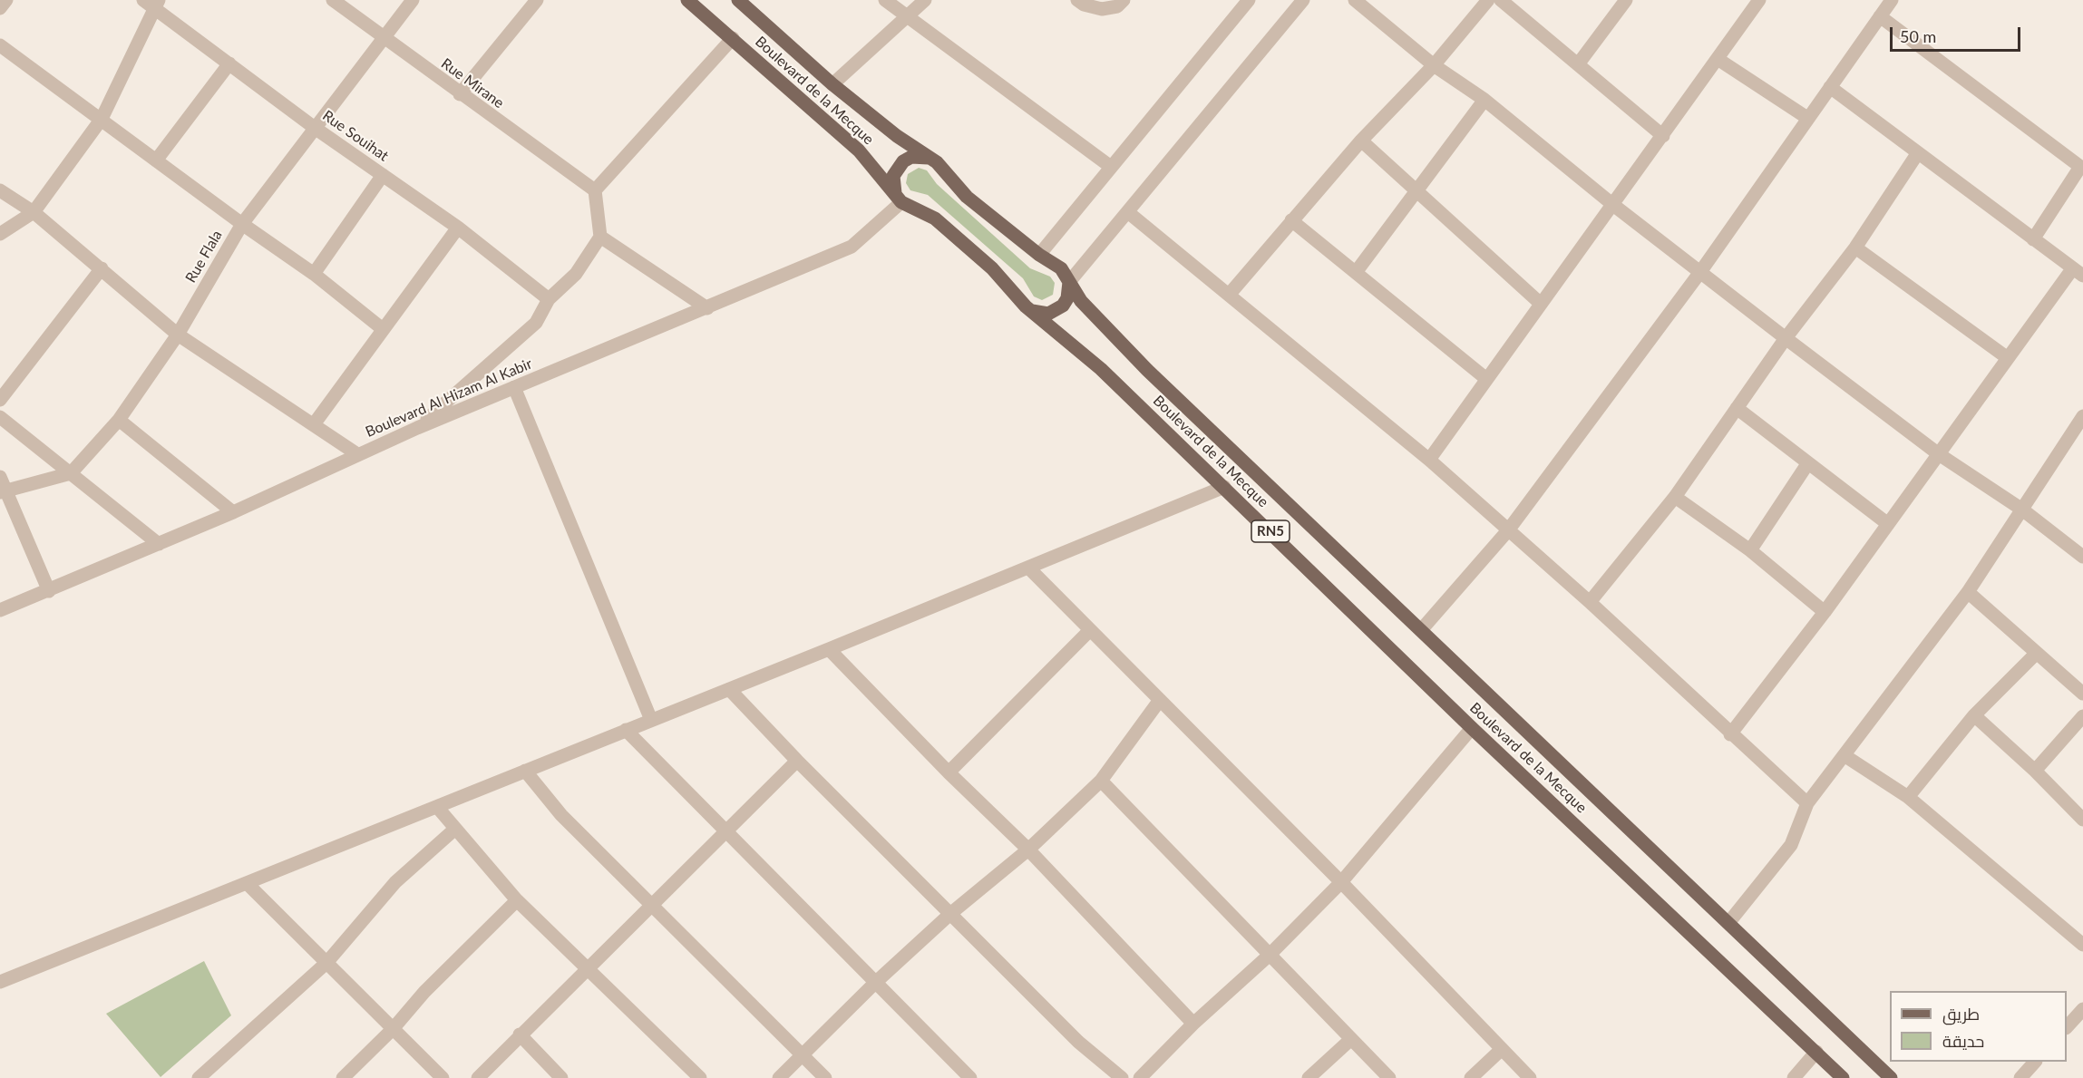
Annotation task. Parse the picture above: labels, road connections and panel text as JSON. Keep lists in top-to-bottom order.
{
  "streets": {
    "main road": ["Boulevard de la Mecque", "RN5"],
    "street": [
      "Rue Mirane",
      "Rue Souihat",
      "Rue Flala",
      "Boulevard Al Hizam Al Kabir"
    ]
  },
  "crossings": [
    ["Rue Mirane", "Rue Flala"],
    ["Boulevard de la Mecque", "Boulevard Al Hizam Al Kabir"],
    ["Rue Souihat", "Rue Flala"]
  ],
  "legend": ["طريق", "حديقة"],
  "scale_bar": "50 m"
}
